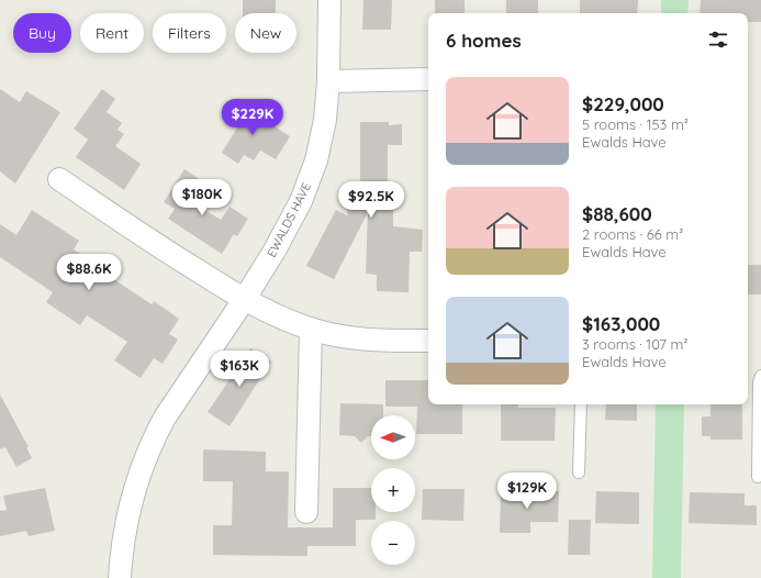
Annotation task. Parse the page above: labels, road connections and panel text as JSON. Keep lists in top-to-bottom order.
{
  "streets": {
    "street": ["EWALDS HAVE"]
  },
  "north": "left",
  "page": {
    "chip": [
      "Buy",
      "Rent",
      "Filters",
      "New"
    ],
    "heading": "6 homes",
    "list": [
      {
        "name": "$229,000",
        "note": "5 rooms · 153 m² · Ewalds Have"
      },
      {
        "name": "$88,600",
        "note": "2 rooms · 66 m² · Ewalds Have"
      },
      {
        "name": "$163,000",
        "note": "3 rooms · 107 m² · Ewalds Have"
      }
    ],
    "price": [
      "$229K",
      "$180K",
      "$92.5K",
      "$88.6K",
      "$163K",
      "$129K"
    ],
    "map_buttons": ["+", "−"]
  }
}
